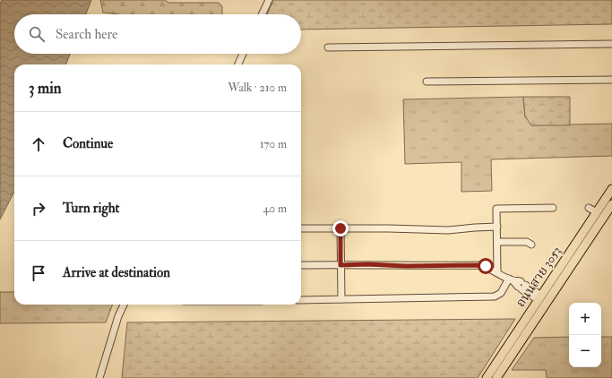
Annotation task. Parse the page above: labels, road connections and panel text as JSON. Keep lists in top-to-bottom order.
{
  "streets": {
    "main road": ["ถนนสาย 3053"]
  },
  "page": {
    "search": "Search here",
    "heading": ["3 min", "Walk · 210 m"],
    "list": [
      ["Continue", "170 m"],
      ["Turn right", "40 m"],
      "Arrive at destination"
    ],
    "map_buttons": ["+", "−"]
  }
}
